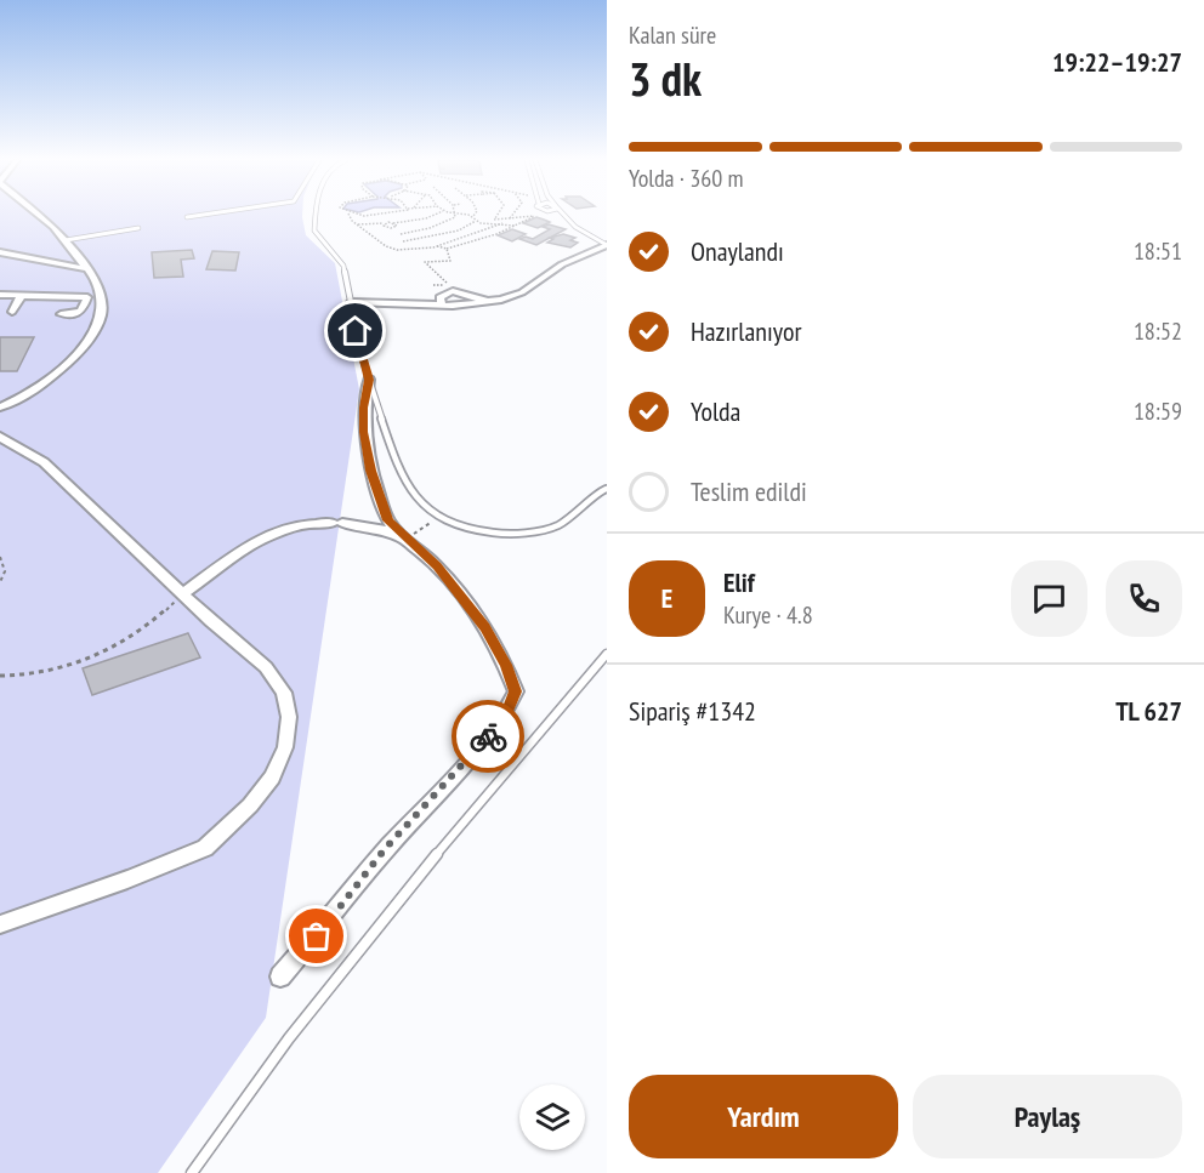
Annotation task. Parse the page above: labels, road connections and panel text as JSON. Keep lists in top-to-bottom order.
{
  "page": {
    "heading": ["3 dk", "Kalan süre", "19:22–19:27"],
    "panel": [
      "Elif",
      "Kurye · 4.8",
      "Sipariş #1342",
      "TL 627"
    ],
    "bar": "Yolda · 360 m",
    "list": [
      ["Onaylandı", "18:51"],
      ["Hazırlanıyor", "18:52"],
      ["Yolda", "18:59"],
      "Teslim edildi"
    ],
    "round": "E",
    "buttons": ["Yardım", "Paylaş"]
  }
}
